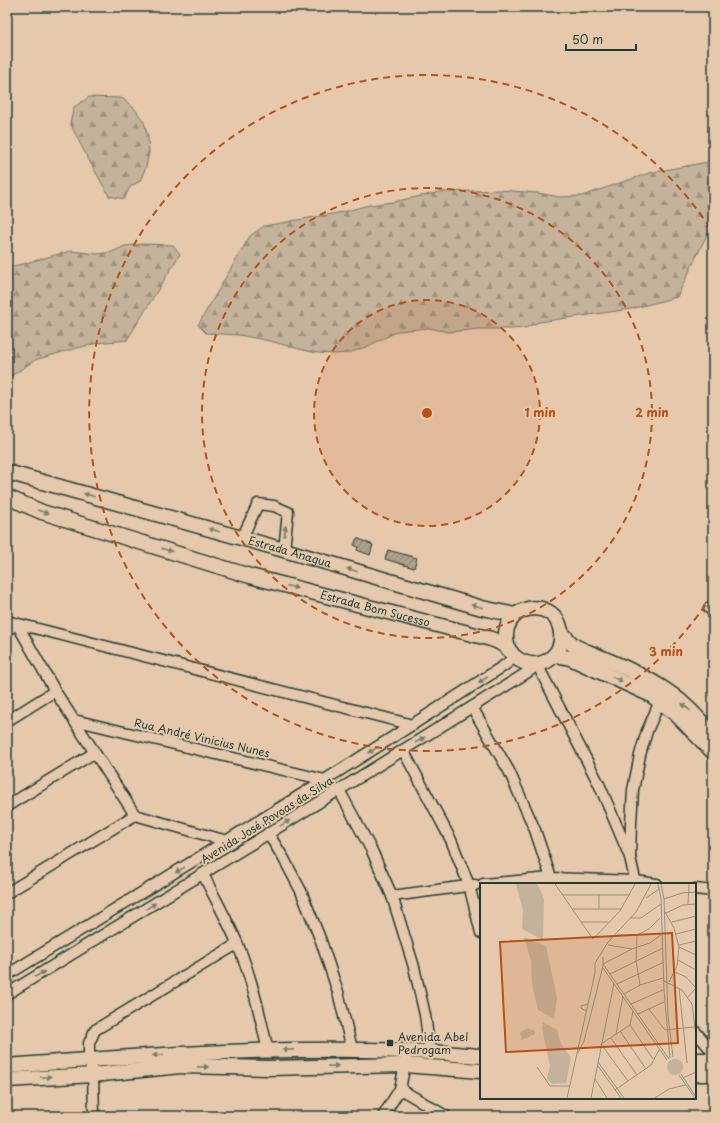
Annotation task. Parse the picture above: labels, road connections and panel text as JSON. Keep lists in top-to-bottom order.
{
  "streets": {
    "main road": ["Estrada Anagua", "Estrada Bom Sucesso"],
    "street": ["Rua André Vinicius Nunes", "Avenida José Povoas da Silva"]
  },
  "crossings": [
    ["Estrada Anagua", "Estrada Bom Sucesso"],
    ["Estrada Anagua", "Avenida José Povoas da Silva"],
    ["Estrada Bom Sucesso", "Avenida José Povoas da Silva"],
    ["Rua André Vinicius Nunes", "Avenida José Povoas da Silva"]
  ],
  "one_way": ["Estrada Anagua", "Estrada Bom Sucesso"],
  "places": {
    "transit": ["Avenida Abel Pedrogam"]
  },
  "scale_bar": "50 m",
  "rings": ["1 min", "2 min", "3 min"]
}
